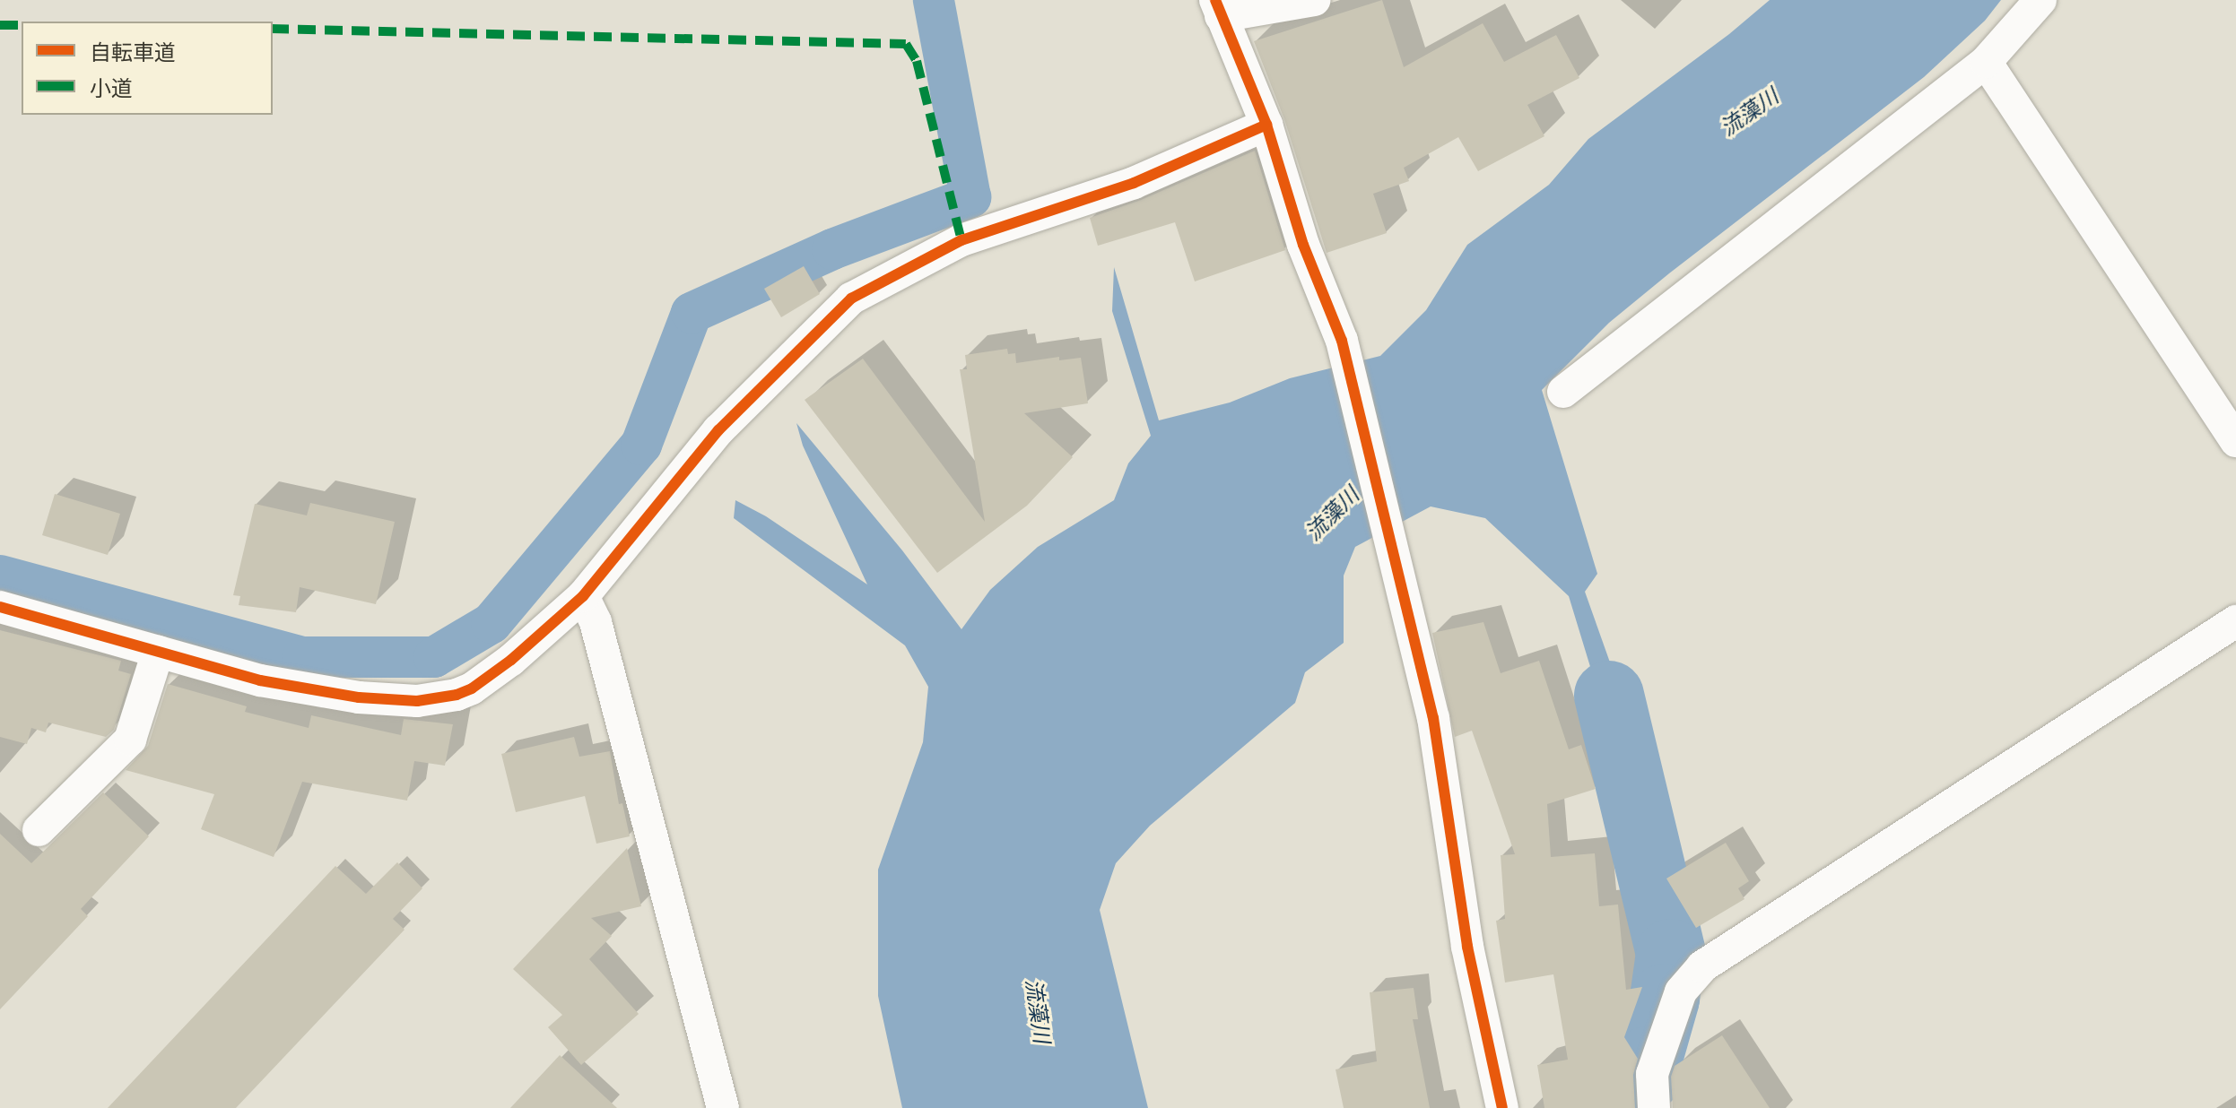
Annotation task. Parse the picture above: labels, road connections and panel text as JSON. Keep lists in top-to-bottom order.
{
  "water": ["流藻川"],
  "legend": ["自転車道", "小道"]
}
